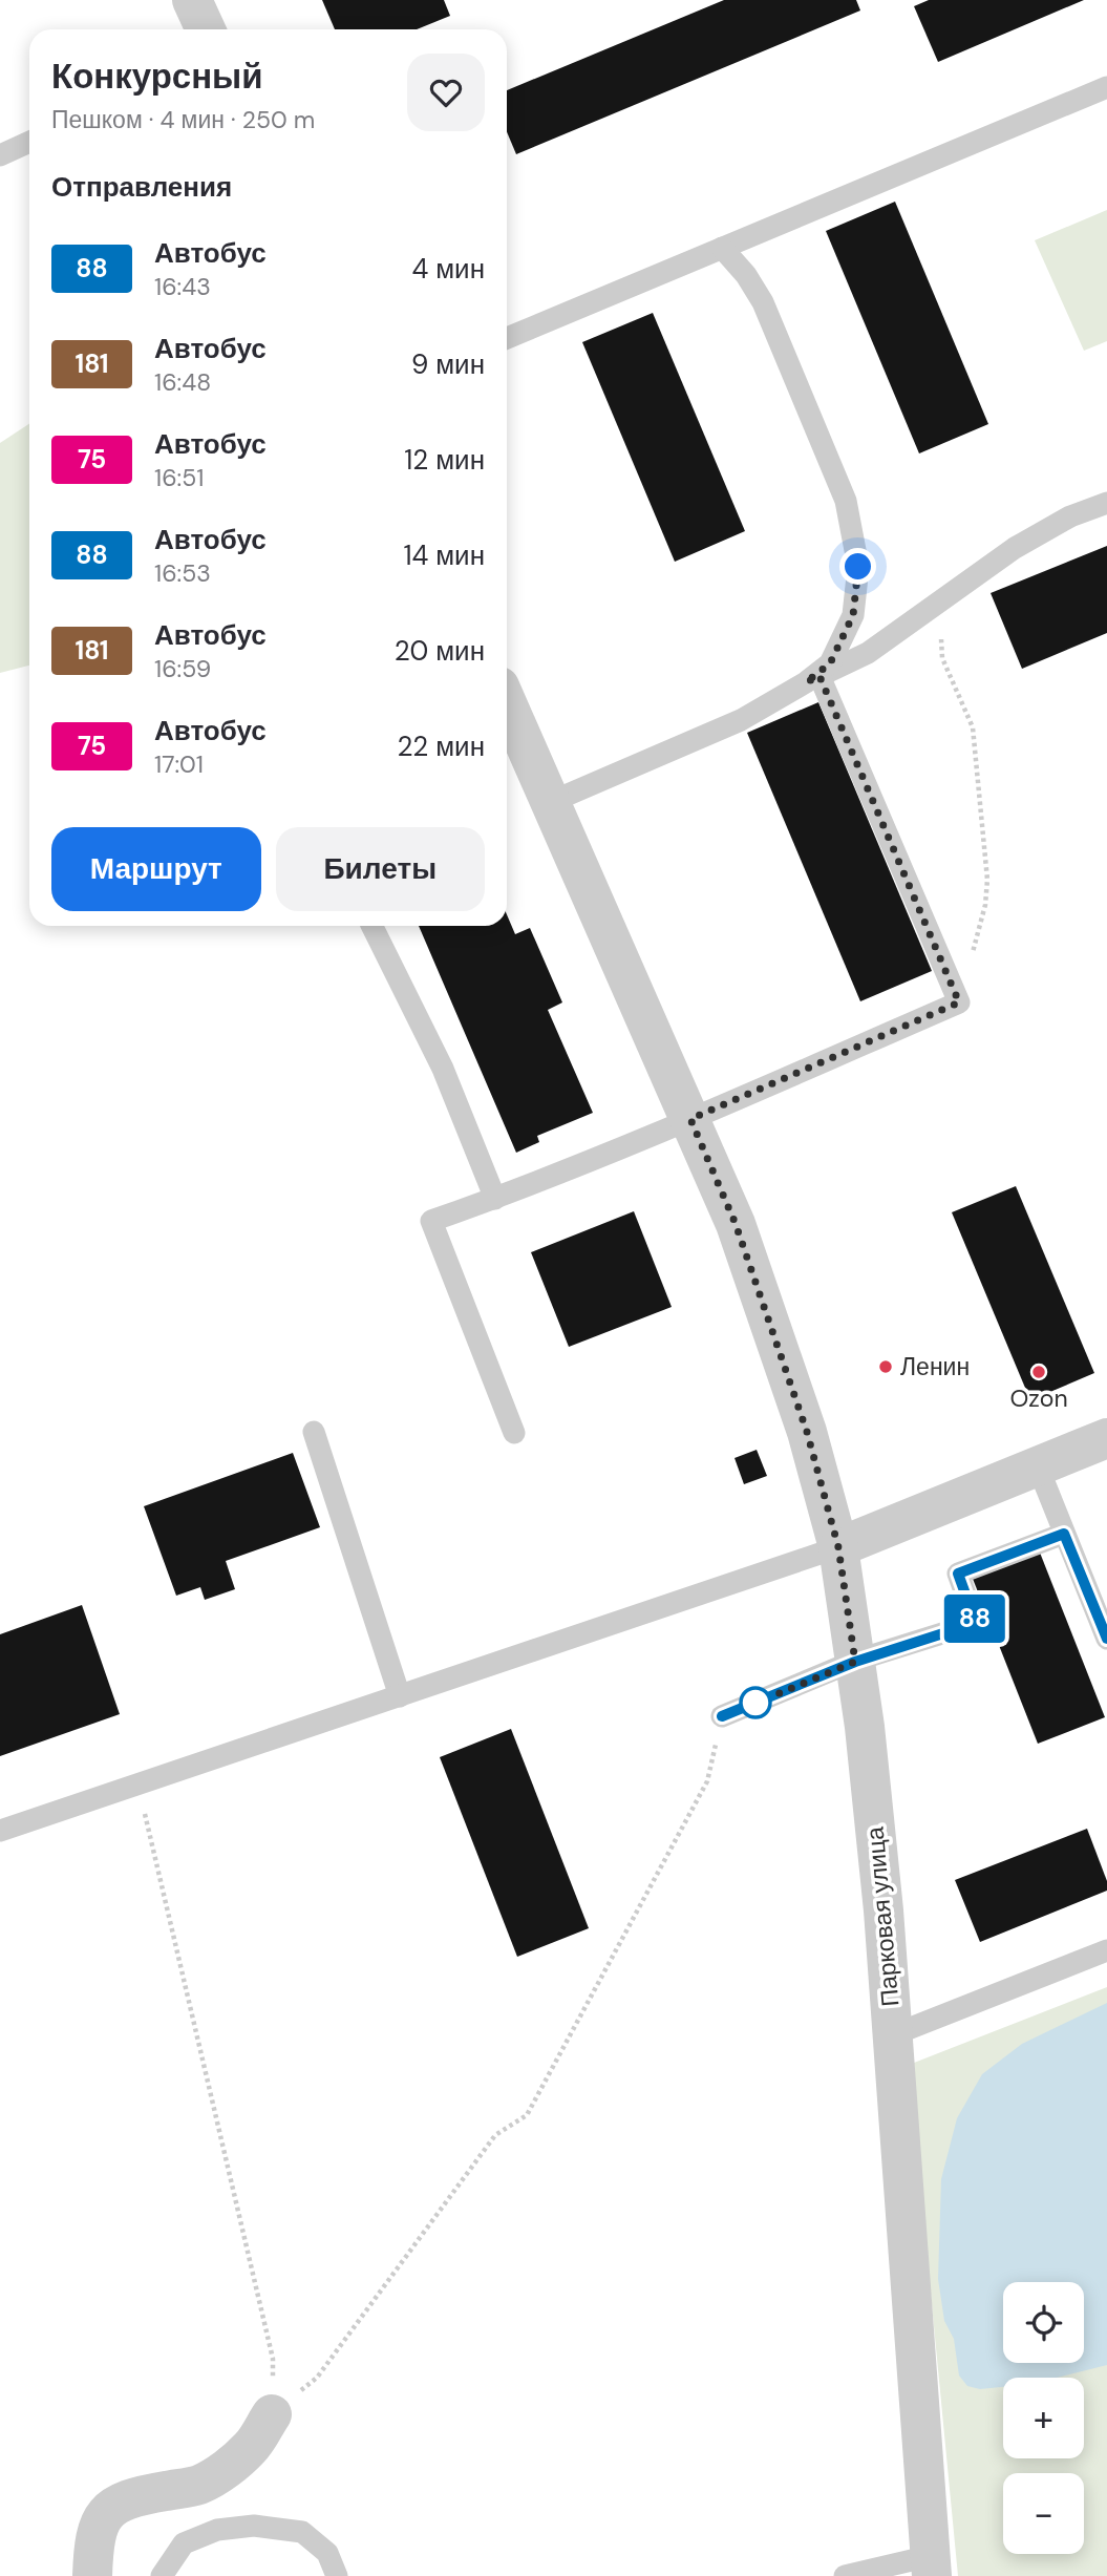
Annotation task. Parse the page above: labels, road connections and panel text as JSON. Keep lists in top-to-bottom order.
{
  "streets": {
    "street": ["Парковая улица"]
  },
  "places": ["Ленин", "Ozon"],
  "lines": ["bus line 88"],
  "page": {
    "on_map": "88",
    "heading": [
      ["Конкурсный", "Пешком · 4 мин · 250 m"],
      "Отправления"
    ],
    "list": [
      {
        "mark": "88",
        "name": "Автобус",
        "note": "16:43",
        "value": "4 мин"
      },
      {
        "mark": "181",
        "name": "Автобус",
        "note": "16:48",
        "value": "9 мин"
      },
      {
        "mark": "75",
        "name": "Автобус",
        "note": "16:51",
        "value": "12 мин"
      },
      {
        "mark": "88",
        "name": "Автобус",
        "note": "16:53",
        "value": "14 мин"
      },
      {
        "mark": "181",
        "name": "Автобус",
        "note": "16:59",
        "value": "20 мин"
      },
      {
        "mark": "75",
        "name": "Автобус",
        "note": "17:01",
        "value": "22 мин"
      }
    ],
    "buttons": ["Маршрут", "Билеты"],
    "map_buttons": ["+", "−"]
  }
}
